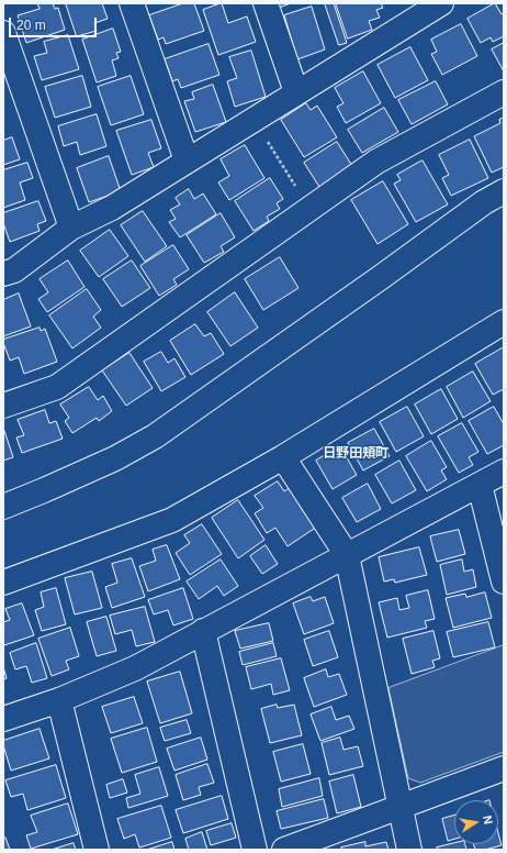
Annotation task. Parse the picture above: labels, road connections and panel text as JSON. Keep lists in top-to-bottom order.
{
  "districts": ["日野田頬町"],
  "scale_bar": "20 m",
  "north": "right"
}
